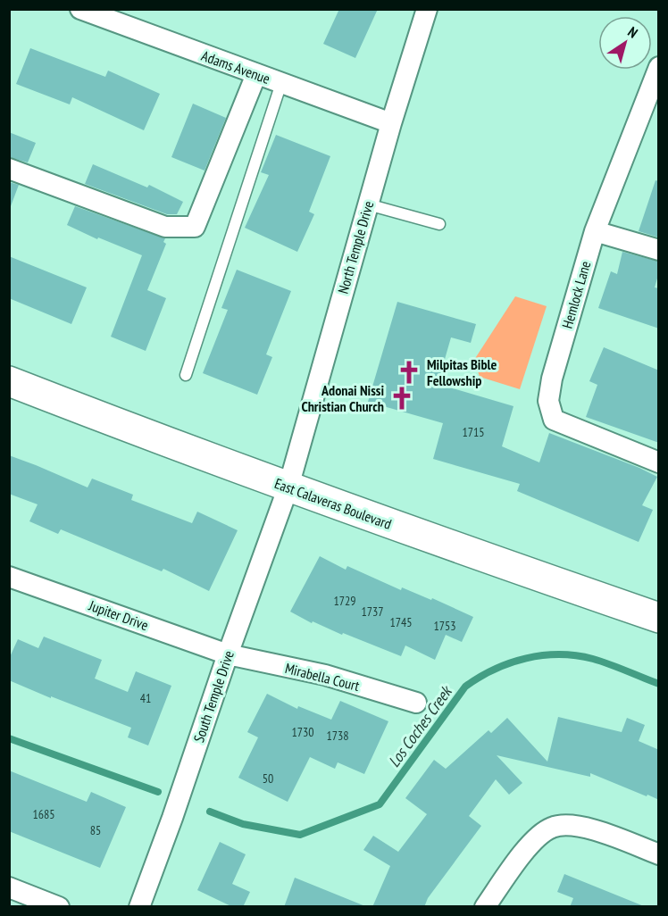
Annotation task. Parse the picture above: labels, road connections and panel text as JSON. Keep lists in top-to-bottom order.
{
  "streets": {
    "main road": ["East Calaveras Boulevard"],
    "street": [
      "Adams Avenue",
      "North Temple Drive",
      "Hemlock Lane",
      "Jupiter Drive",
      "Mirabella Court",
      "South Temple Drive"
    ]
  },
  "crossings": [
    ["Adams Avenue", "North Temple Drive"],
    ["North Temple Drive", "East Calaveras Boulevard"],
    ["North Temple Drive", "South Temple Drive"],
    ["East Calaveras Boulevard", "South Temple Drive"],
    ["Jupiter Drive", "Mirabella Court"],
    ["Jupiter Drive", "South Temple Drive"],
    ["Mirabella Court", "South Temple Drive"]
  ],
  "water": ["Los Coches Creek"],
  "places": {
    "church": ["Milpitas Bible Fellowship", "Adonai Nissi Christian Church"]
  },
  "house_numbers": [
    "1715",
    "1729",
    "1737",
    "1745",
    "1753",
    "41",
    "1730",
    "1738",
    "50",
    "1685",
    "85"
  ],
  "north": "top right"
}
